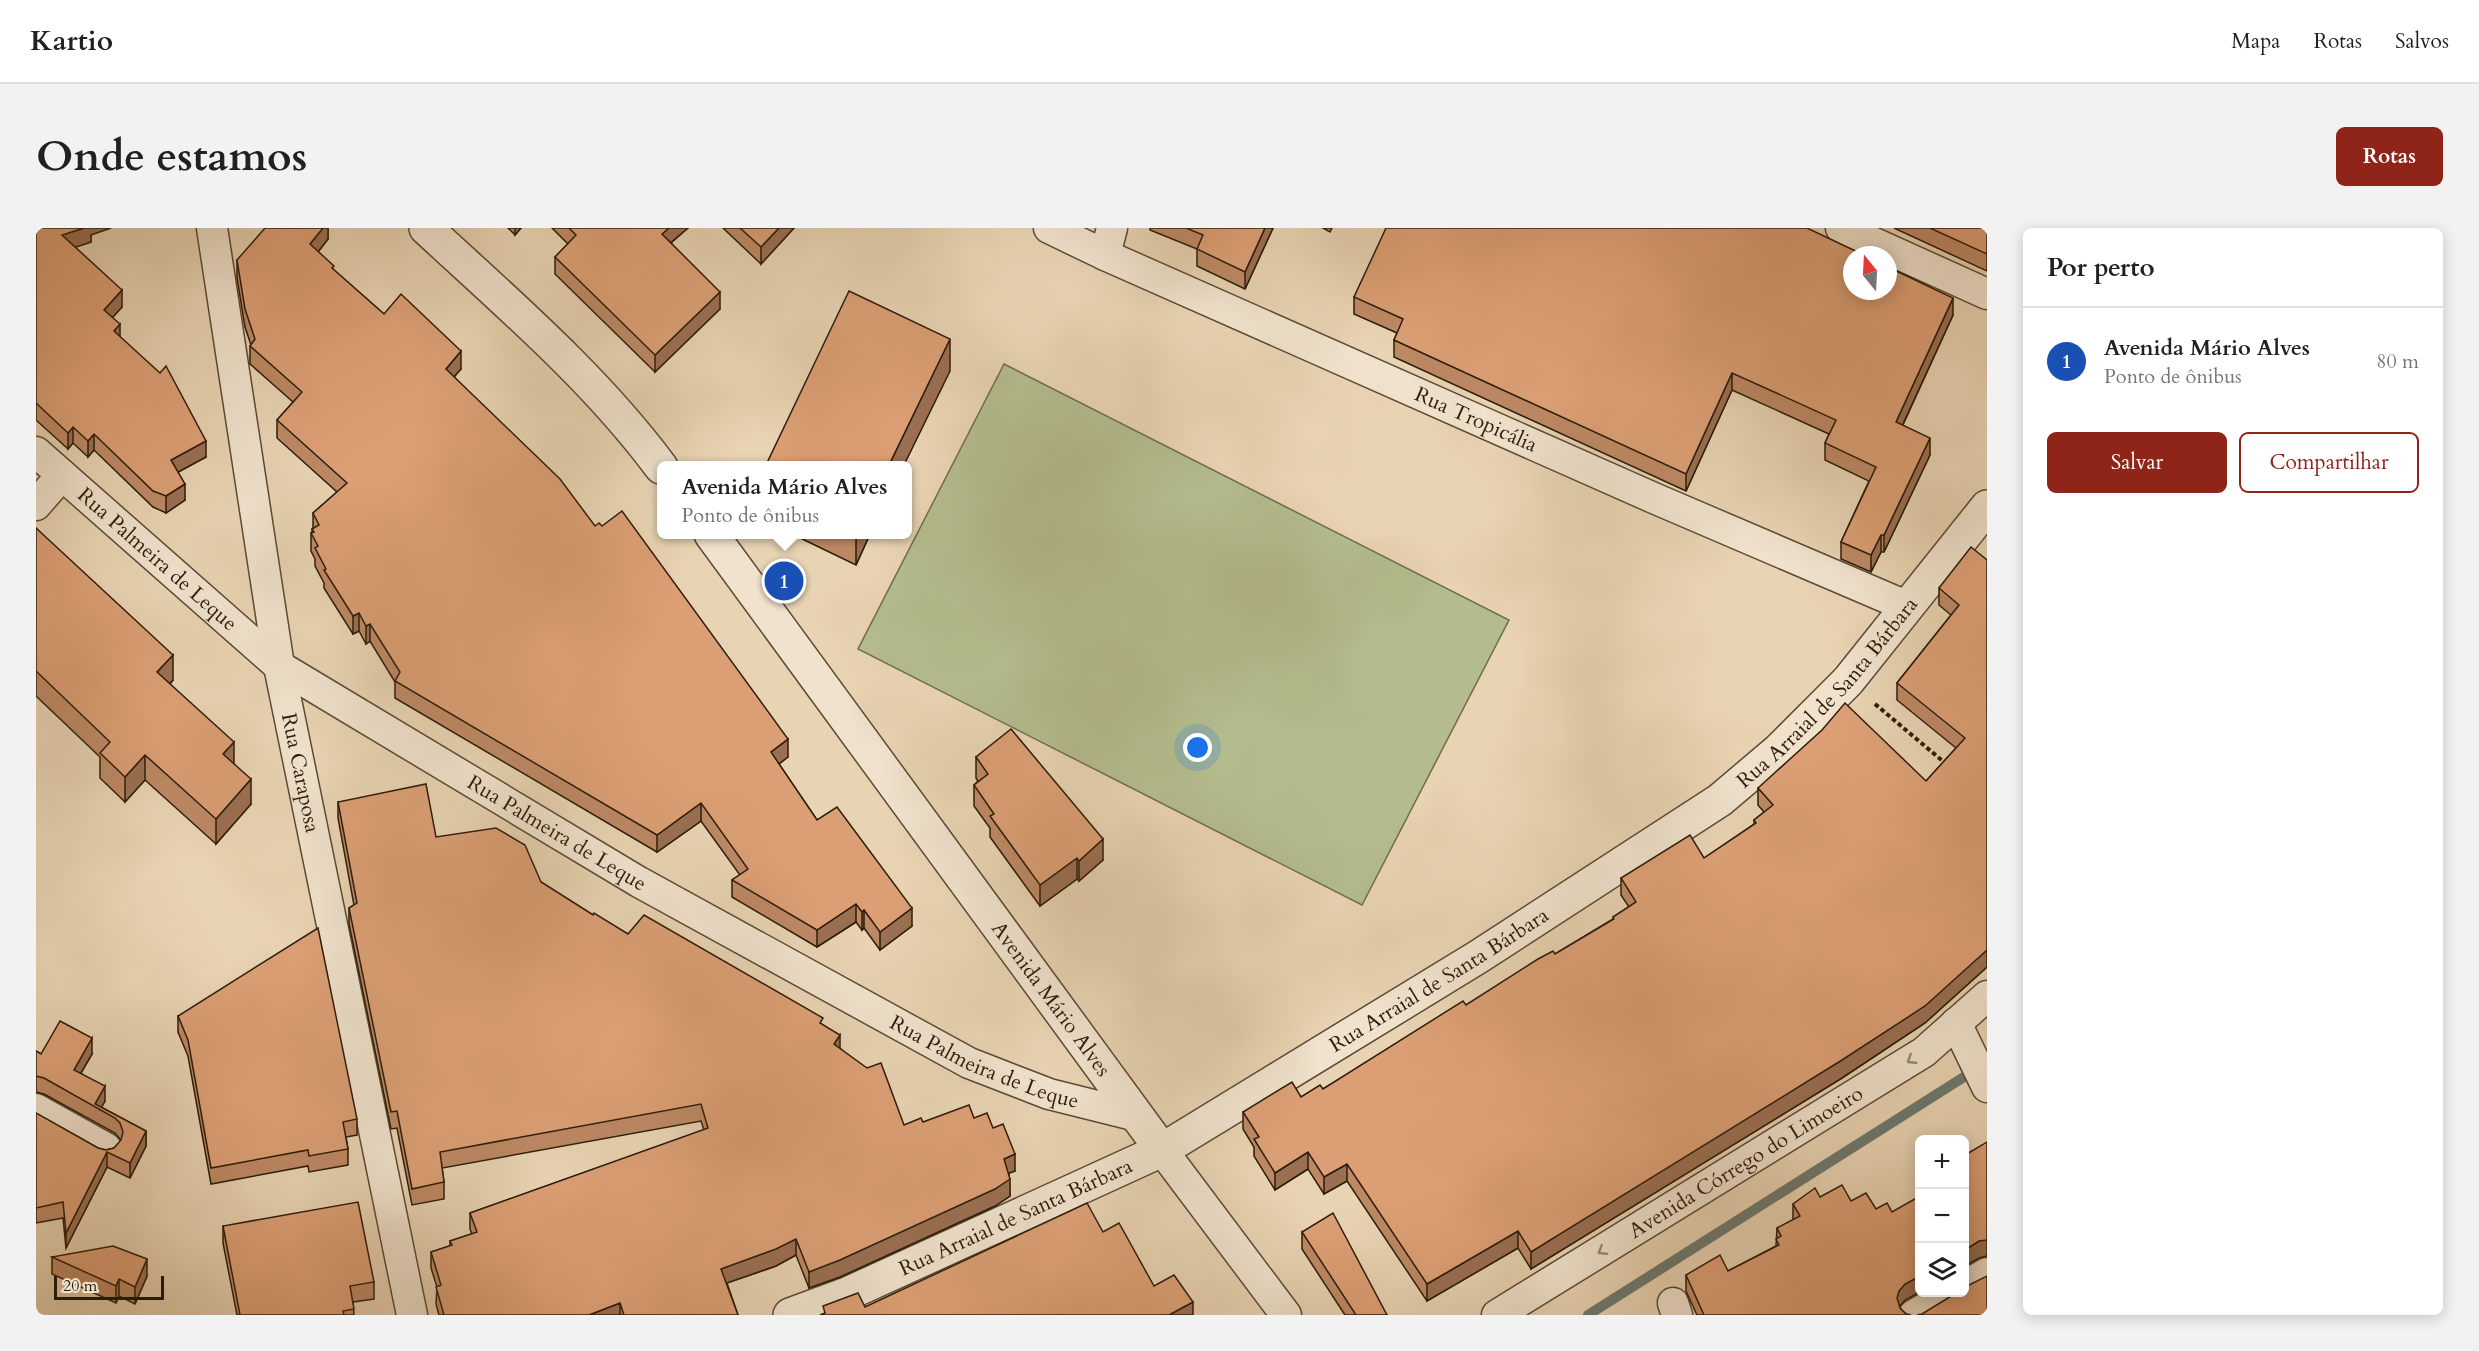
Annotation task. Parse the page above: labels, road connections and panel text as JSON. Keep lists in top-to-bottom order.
{
  "streets": {
    "street": [
      "Rua Tropicália",
      "Rua Palmeira de Leque",
      "Rua Arraial de Santa Bárbara",
      "Rua Caraposa",
      "Avenida Mário Alves",
      "Avenida Córrego do Limoeiro"
    ]
  },
  "crossings": [
    ["Rua Tropicália", "Rua Arraial de Santa Bárbara"],
    ["Rua Palmeira de Leque", "Rua Caraposa"],
    ["Rua Palmeira de Leque", "Avenida Mário Alves"],
    ["Rua Arraial de Santa Bárbara", "Avenida Mário Alves"]
  ],
  "one_way": ["Avenida Córrego do Limoeiro"],
  "scale_bar": "20 m",
  "north": "top",
  "page": {
    "header": "Kartio",
    "nav": ["Mapa", "Rotas", "Salvos"],
    "buttons": [
      "Rotas",
      ["Salvar", "Compartilhar"]
    ],
    "title": "Onde estamos",
    "heading": "Por perto",
    "list": [
      {
        "mark": "1",
        "name": "Avenida Mário Alves",
        "note": "Ponto de ônibus",
        "value": "80 m"
      }
    ],
    "popup": ["Avenida Mário Alves", "Ponto de ônibus"],
    "pins": "1",
    "map_buttons": ["+", "−"],
    "scale": "20 m"
  }
}
